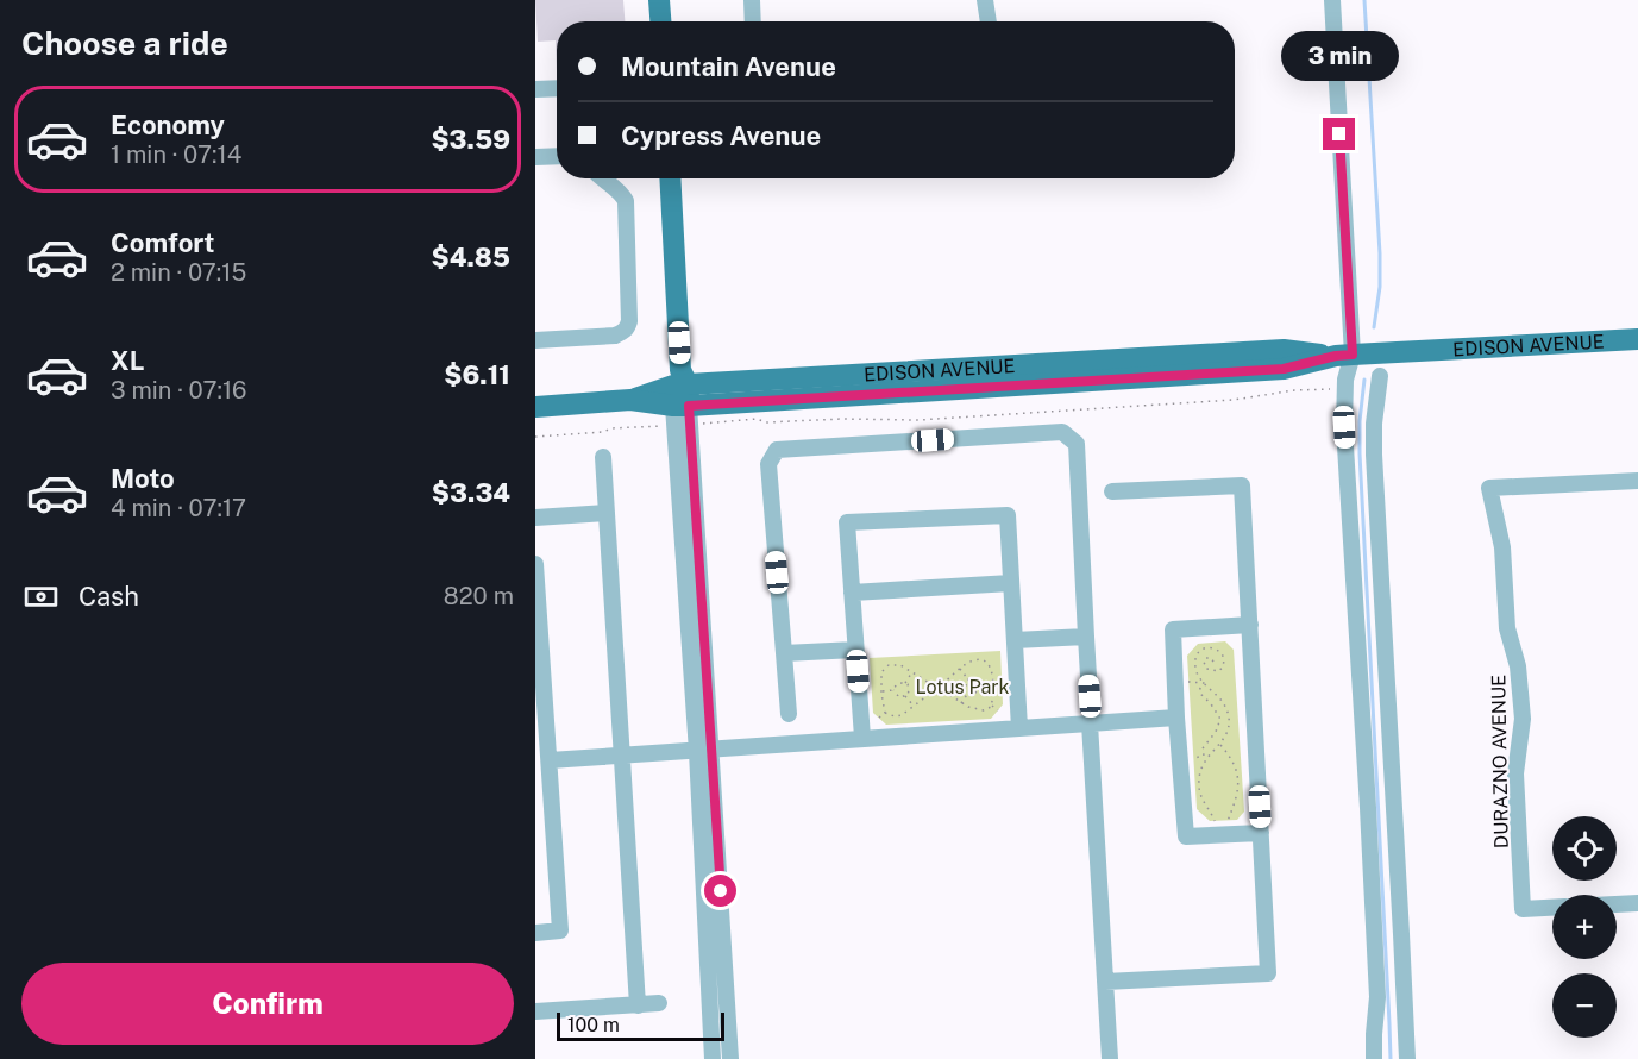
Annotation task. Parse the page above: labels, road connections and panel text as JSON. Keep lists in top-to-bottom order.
{
  "streets": {
    "main road": ["EDISON AVENUE"],
    "street": ["DURAZNO AVENUE"]
  },
  "parks": ["Lotus Park"],
  "scale_bar": "100 m",
  "page": {
    "heading": "Choose a ride",
    "banner": ["Mountain Avenue", "Cypress Avenue"],
    "bubble": "3 min",
    "list": [
      {
        "name": "Economy",
        "note": "1 min · 07:14",
        "value": "$3.59"
      },
      {
        "name": "Comfort",
        "note": "2 min · 07:15",
        "value": "$4.85"
      },
      {
        "name": "XL",
        "note": "3 min · 07:16",
        "value": "$6.11"
      },
      {
        "name": "Moto",
        "note": "4 min · 07:17",
        "value": "$3.34"
      }
    ],
    "pay": ["Cash", "820 m"],
    "map_buttons": ["+", "−"],
    "buttons": "Confirm",
    "scale": "100 m"
  }
}
